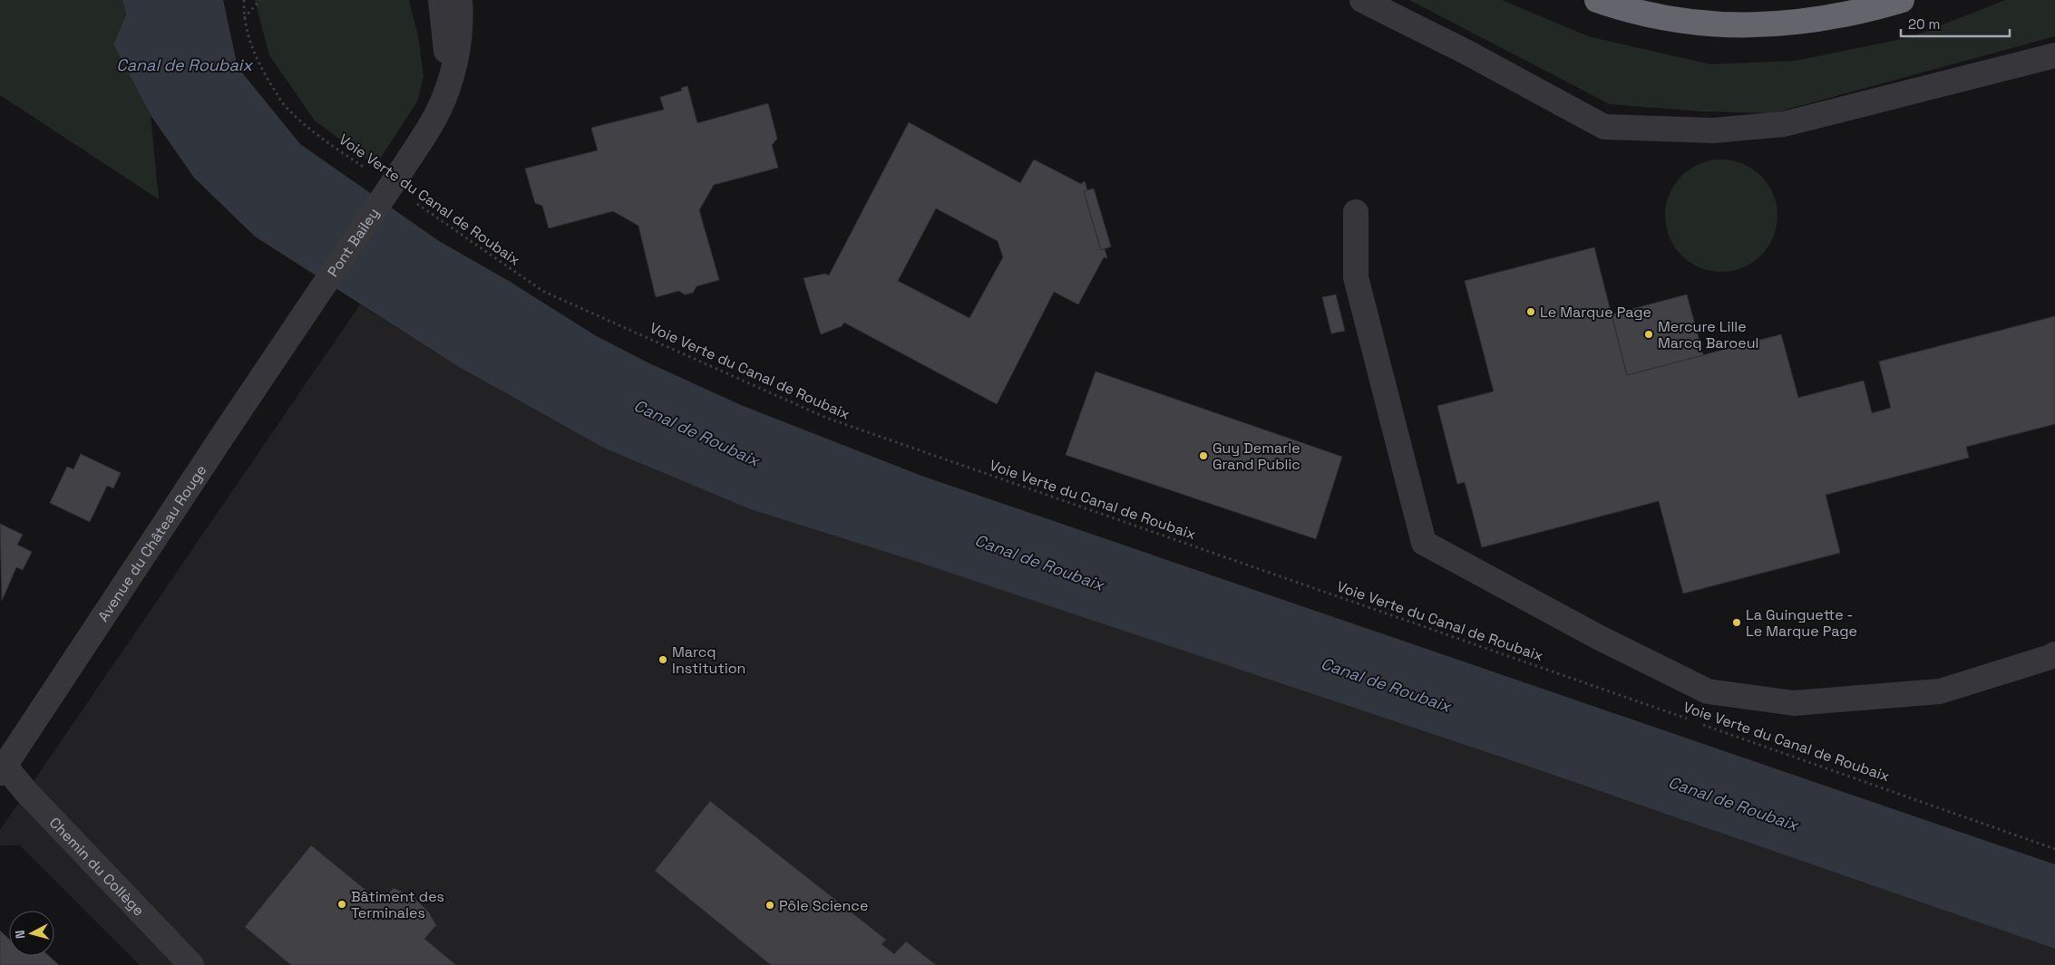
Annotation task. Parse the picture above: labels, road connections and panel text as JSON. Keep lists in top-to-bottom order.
{
  "streets": {
    "street": ["Pont Bailey", "Avenue du Château Rouge", "Chemin du Collège"],
    "path": ["Voie Verte du Canal de Roubaix"]
  },
  "crossings": [
    ["Pont Bailey", "Avenue du Château Rouge"],
    ["Avenue du Château Rouge", "Chemin du Collège"]
  ],
  "water": ["Canal de Roubaix"],
  "places": [
    "Le Marque Page",
    "Mercure Lille Marcq Baroeul",
    "Guy Demarle Grand Public",
    "La Guinguette - Le Marque Page",
    "Marcq Institution",
    "Bâtiment des Terminales",
    "Pôle Science"
  ],
  "scale_bar": "20 m",
  "north": "left"
}
